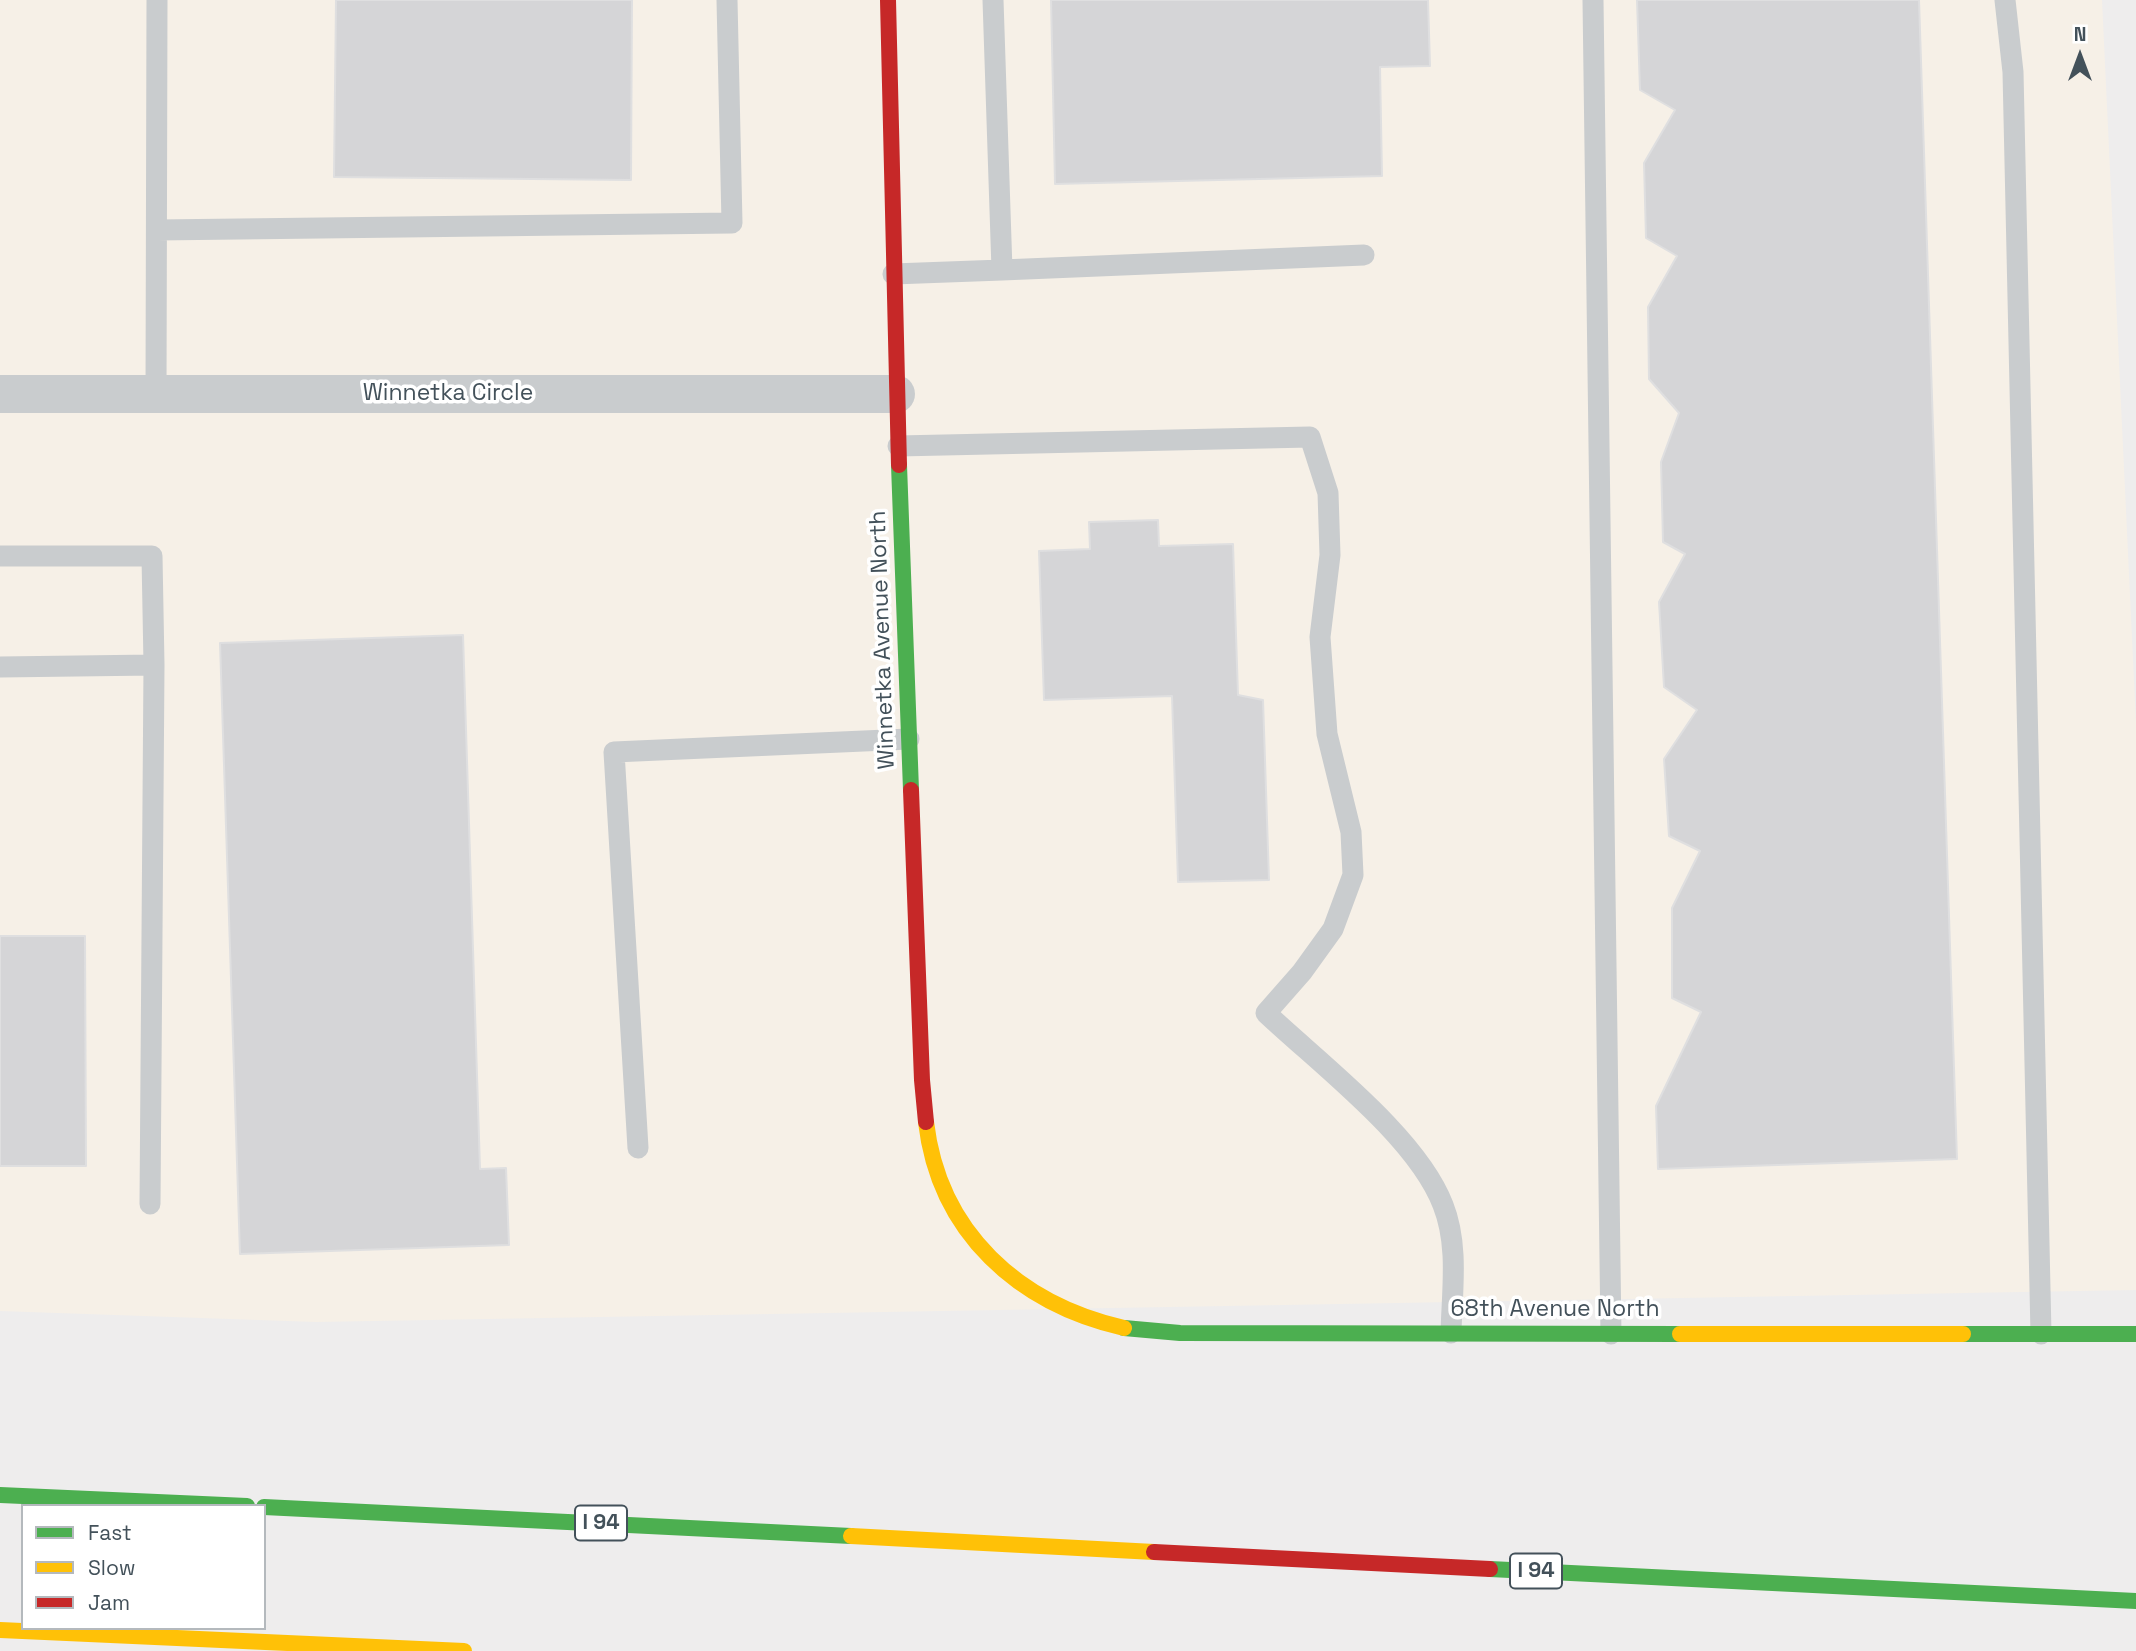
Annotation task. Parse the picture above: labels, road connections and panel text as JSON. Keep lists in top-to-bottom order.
{
  "streets": {
    "main road": ["Winnetka Avenue North", "68th Avenue North", "I 94"],
    "street": ["Winnetka Circle"]
  },
  "crossings": [
    ["Winnetka Circle", "Winnetka Avenue North"],
    ["Winnetka Avenue North", "68th Avenue North"]
  ],
  "legend": ["Fast", "Slow", "Jam"],
  "north": "top"
}
